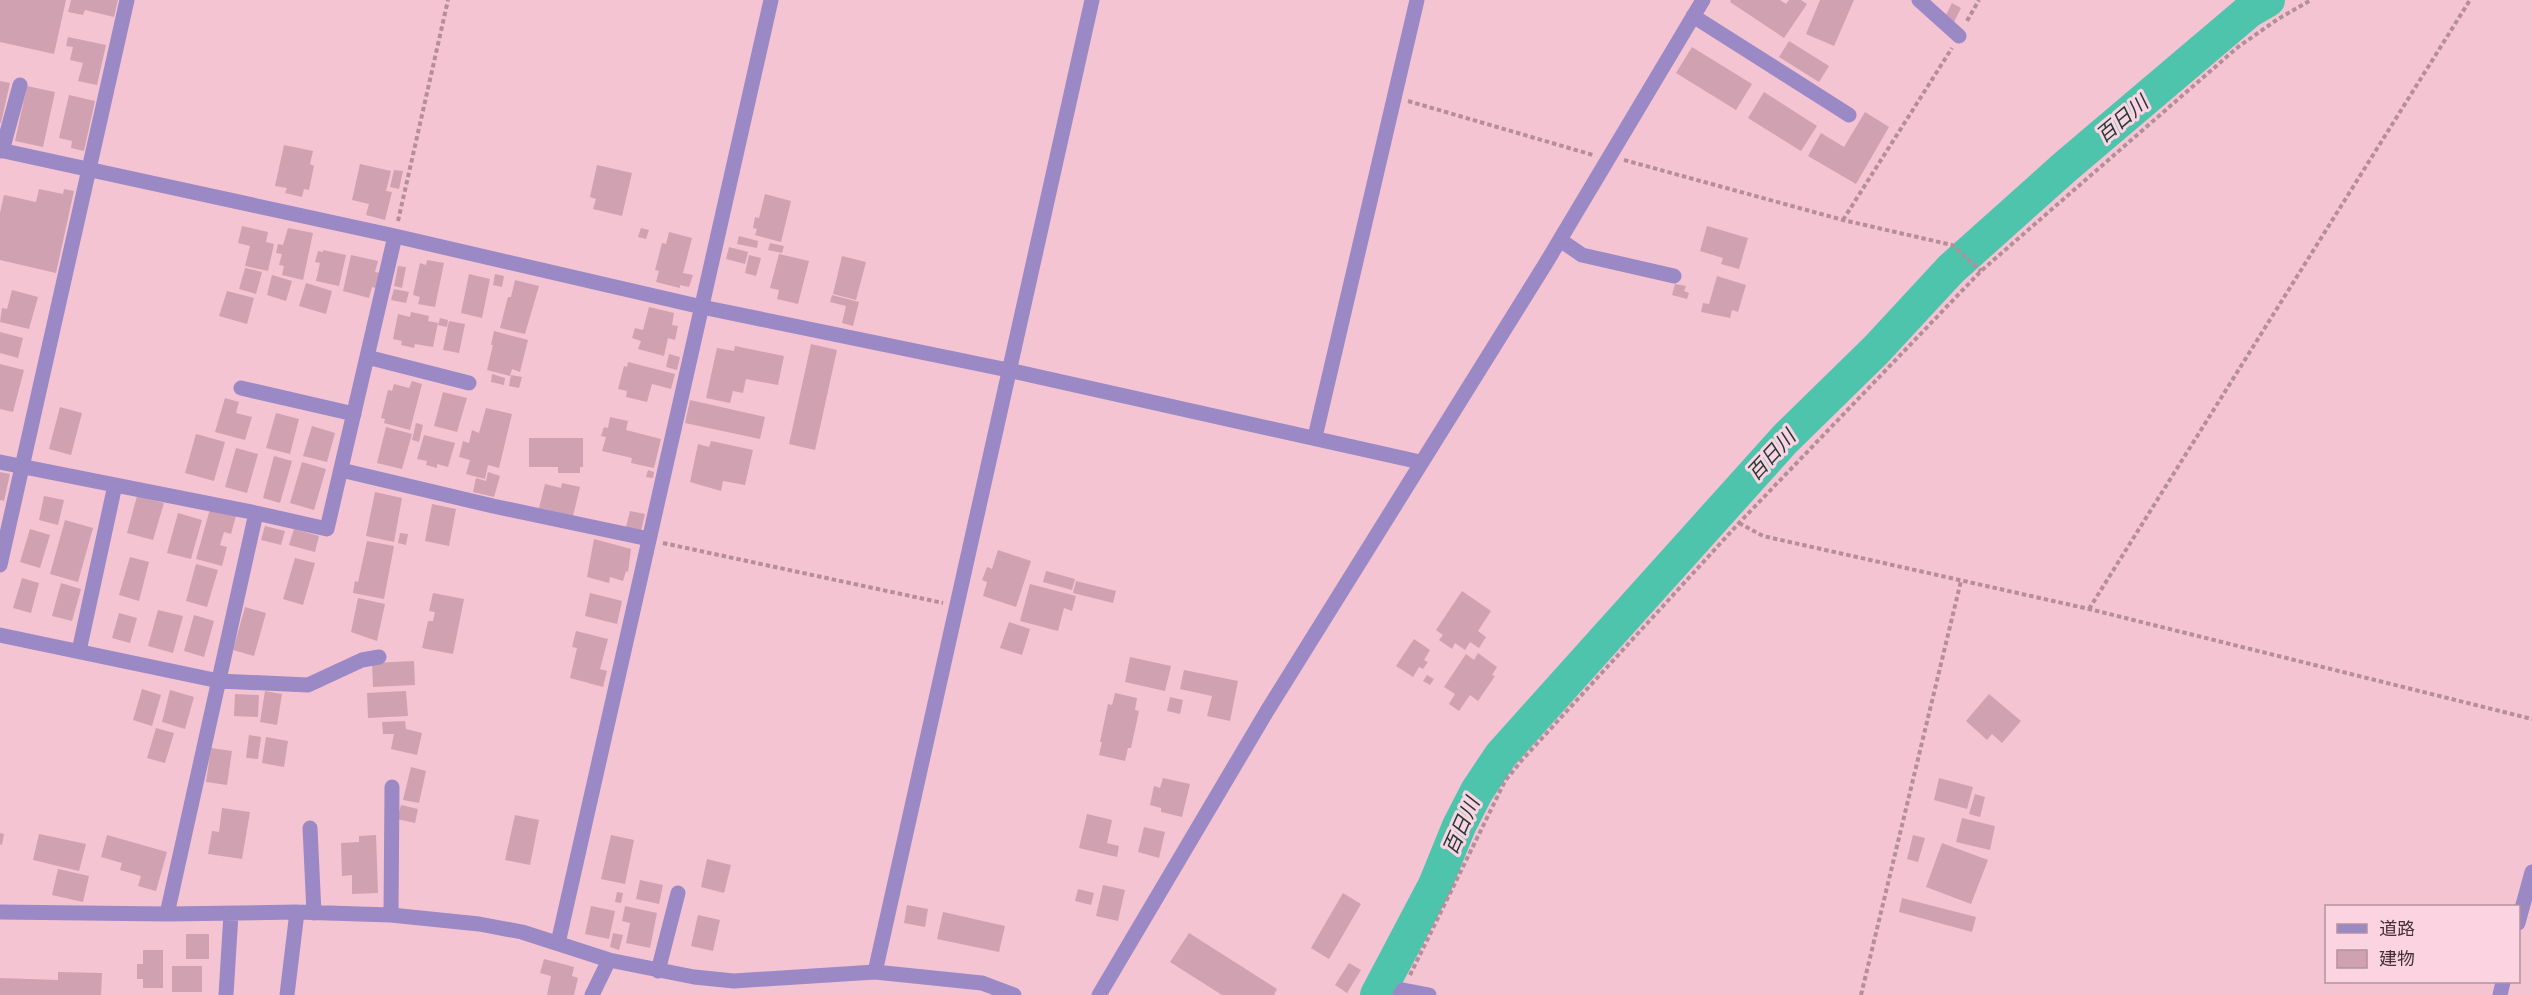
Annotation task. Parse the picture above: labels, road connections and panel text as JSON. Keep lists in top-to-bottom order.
{
  "water": ["百日川"],
  "legend": ["道路", "建物"]
}
